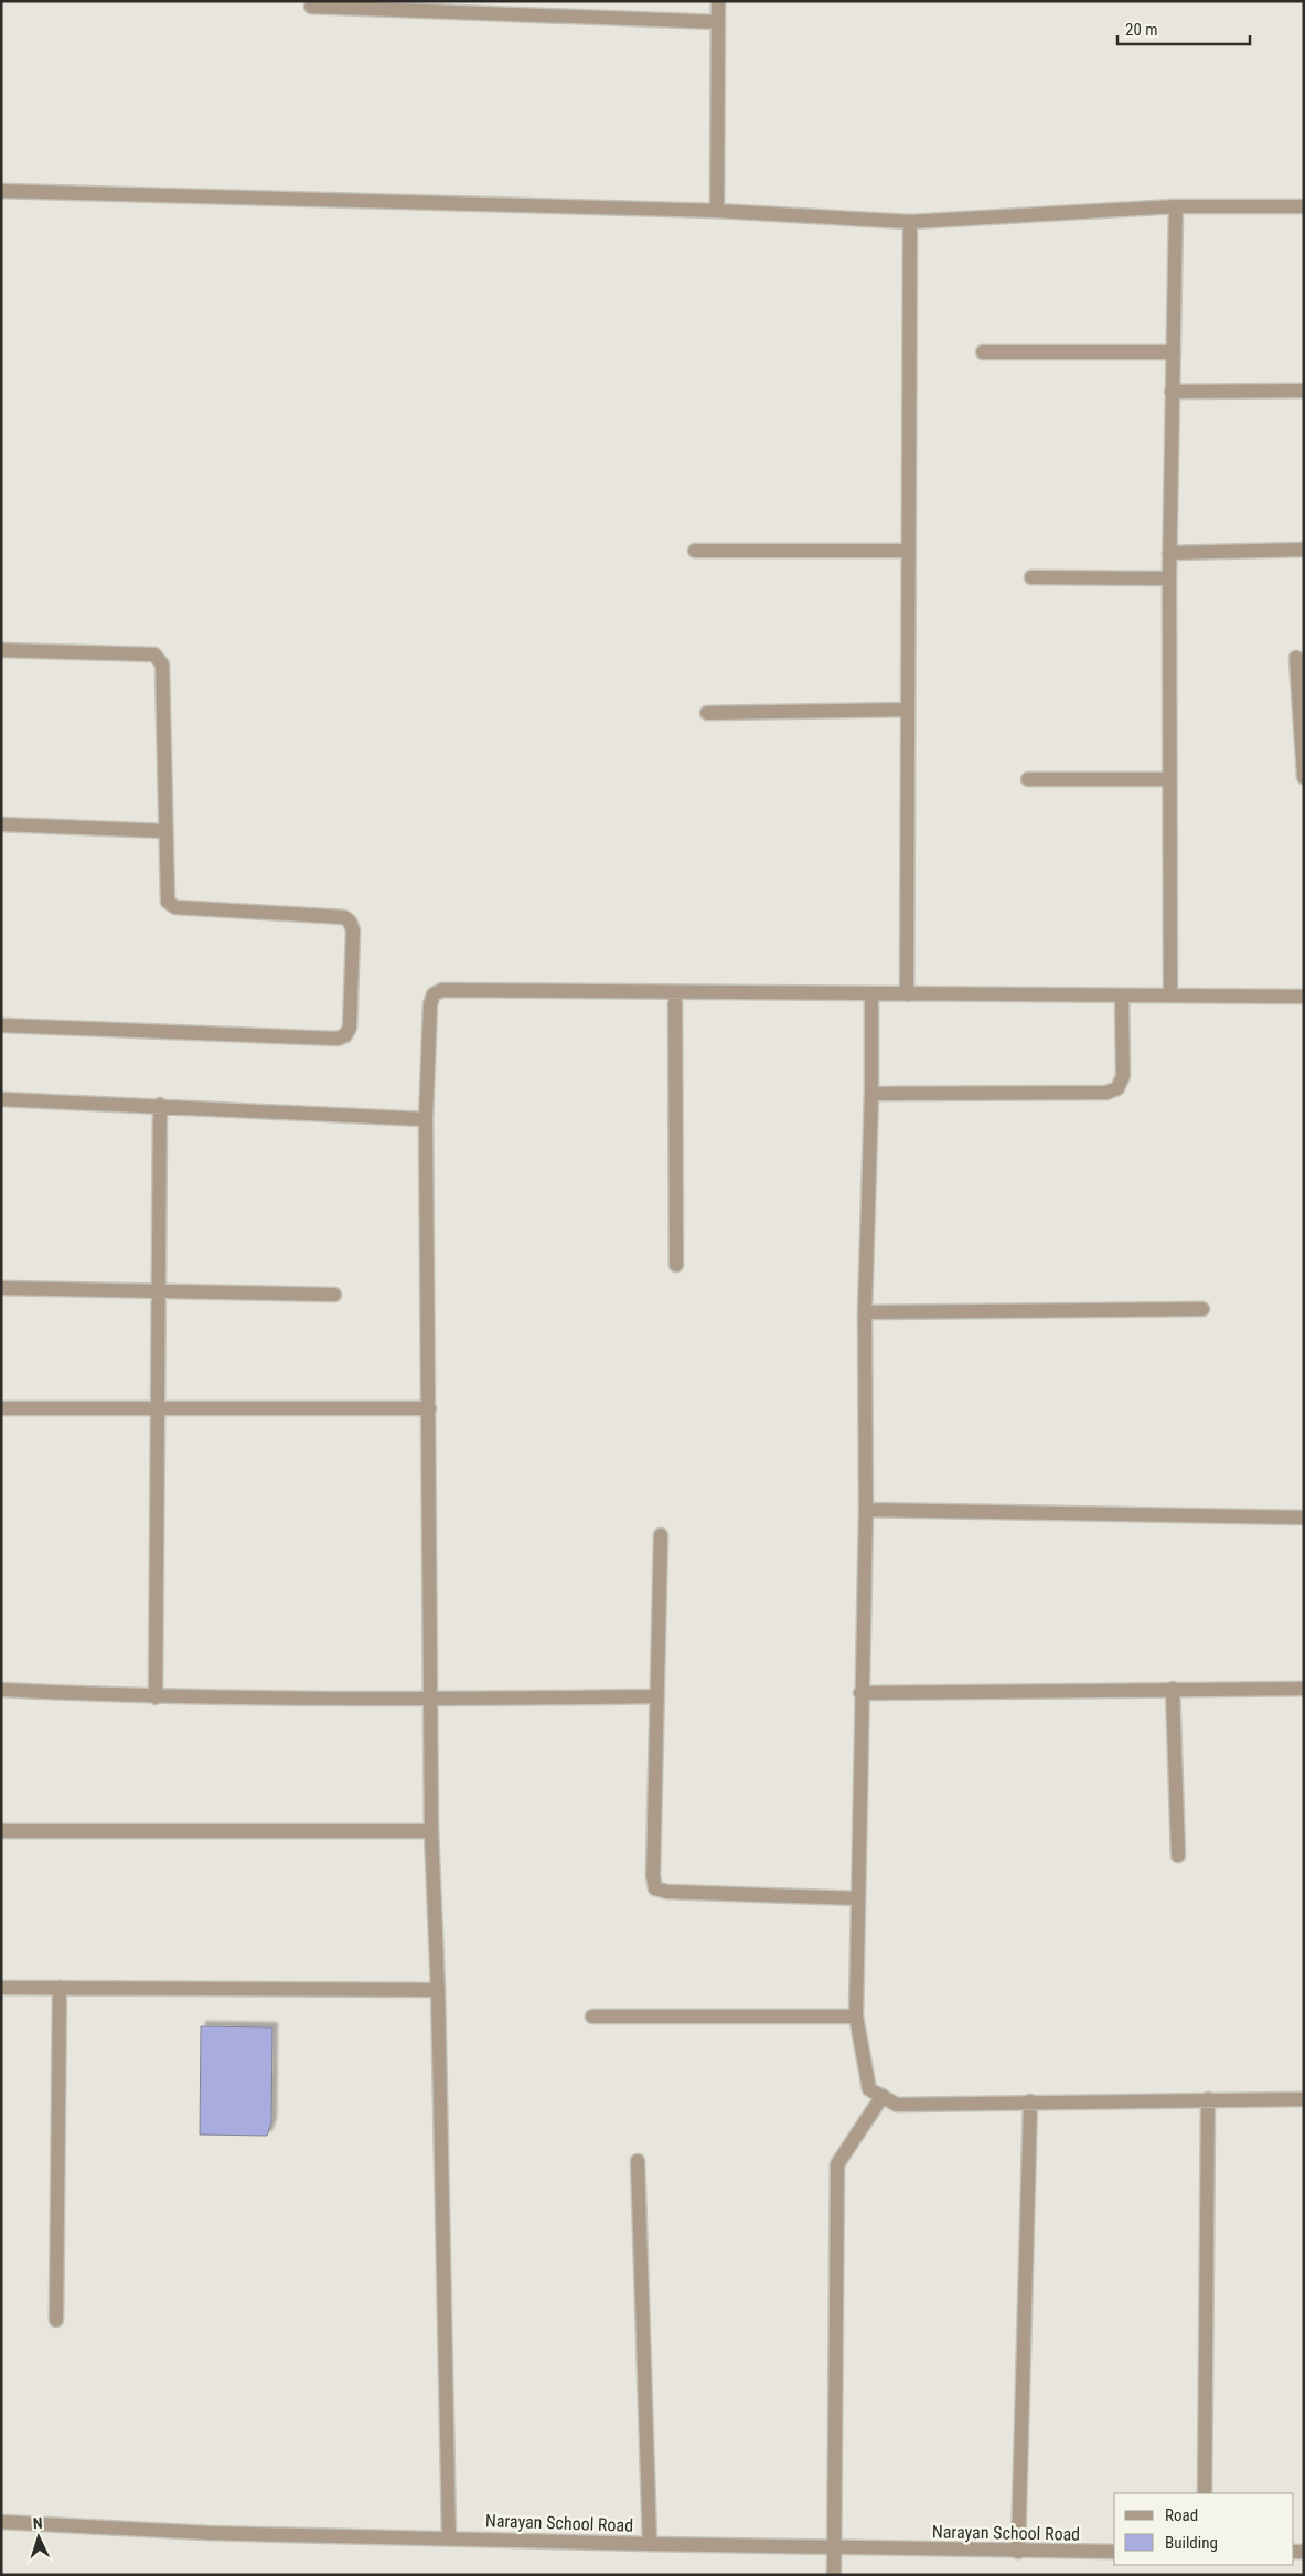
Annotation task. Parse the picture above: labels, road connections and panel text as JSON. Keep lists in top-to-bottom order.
{
  "streets": {
    "street": ["Narayan School Road"]
  },
  "legend": ["Road", "Building"],
  "scale_bar": "20 m",
  "north": "top"
}
